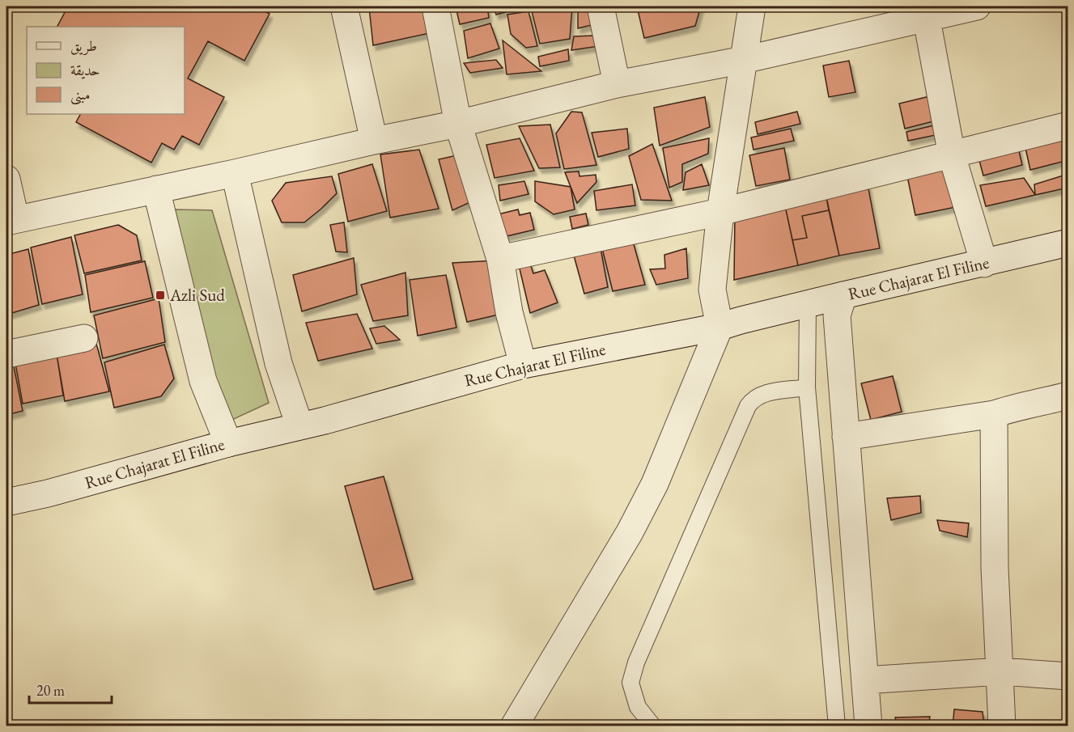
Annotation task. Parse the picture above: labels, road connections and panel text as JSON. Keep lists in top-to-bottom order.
{
  "streets": {
    "street": ["Rue Chajarat El Filine"]
  },
  "places": {
    "transit": ["Azli Sud"]
  },
  "legend": ["طريق", "حديقة", "مبنى"],
  "scale_bar": "20 m"
}
